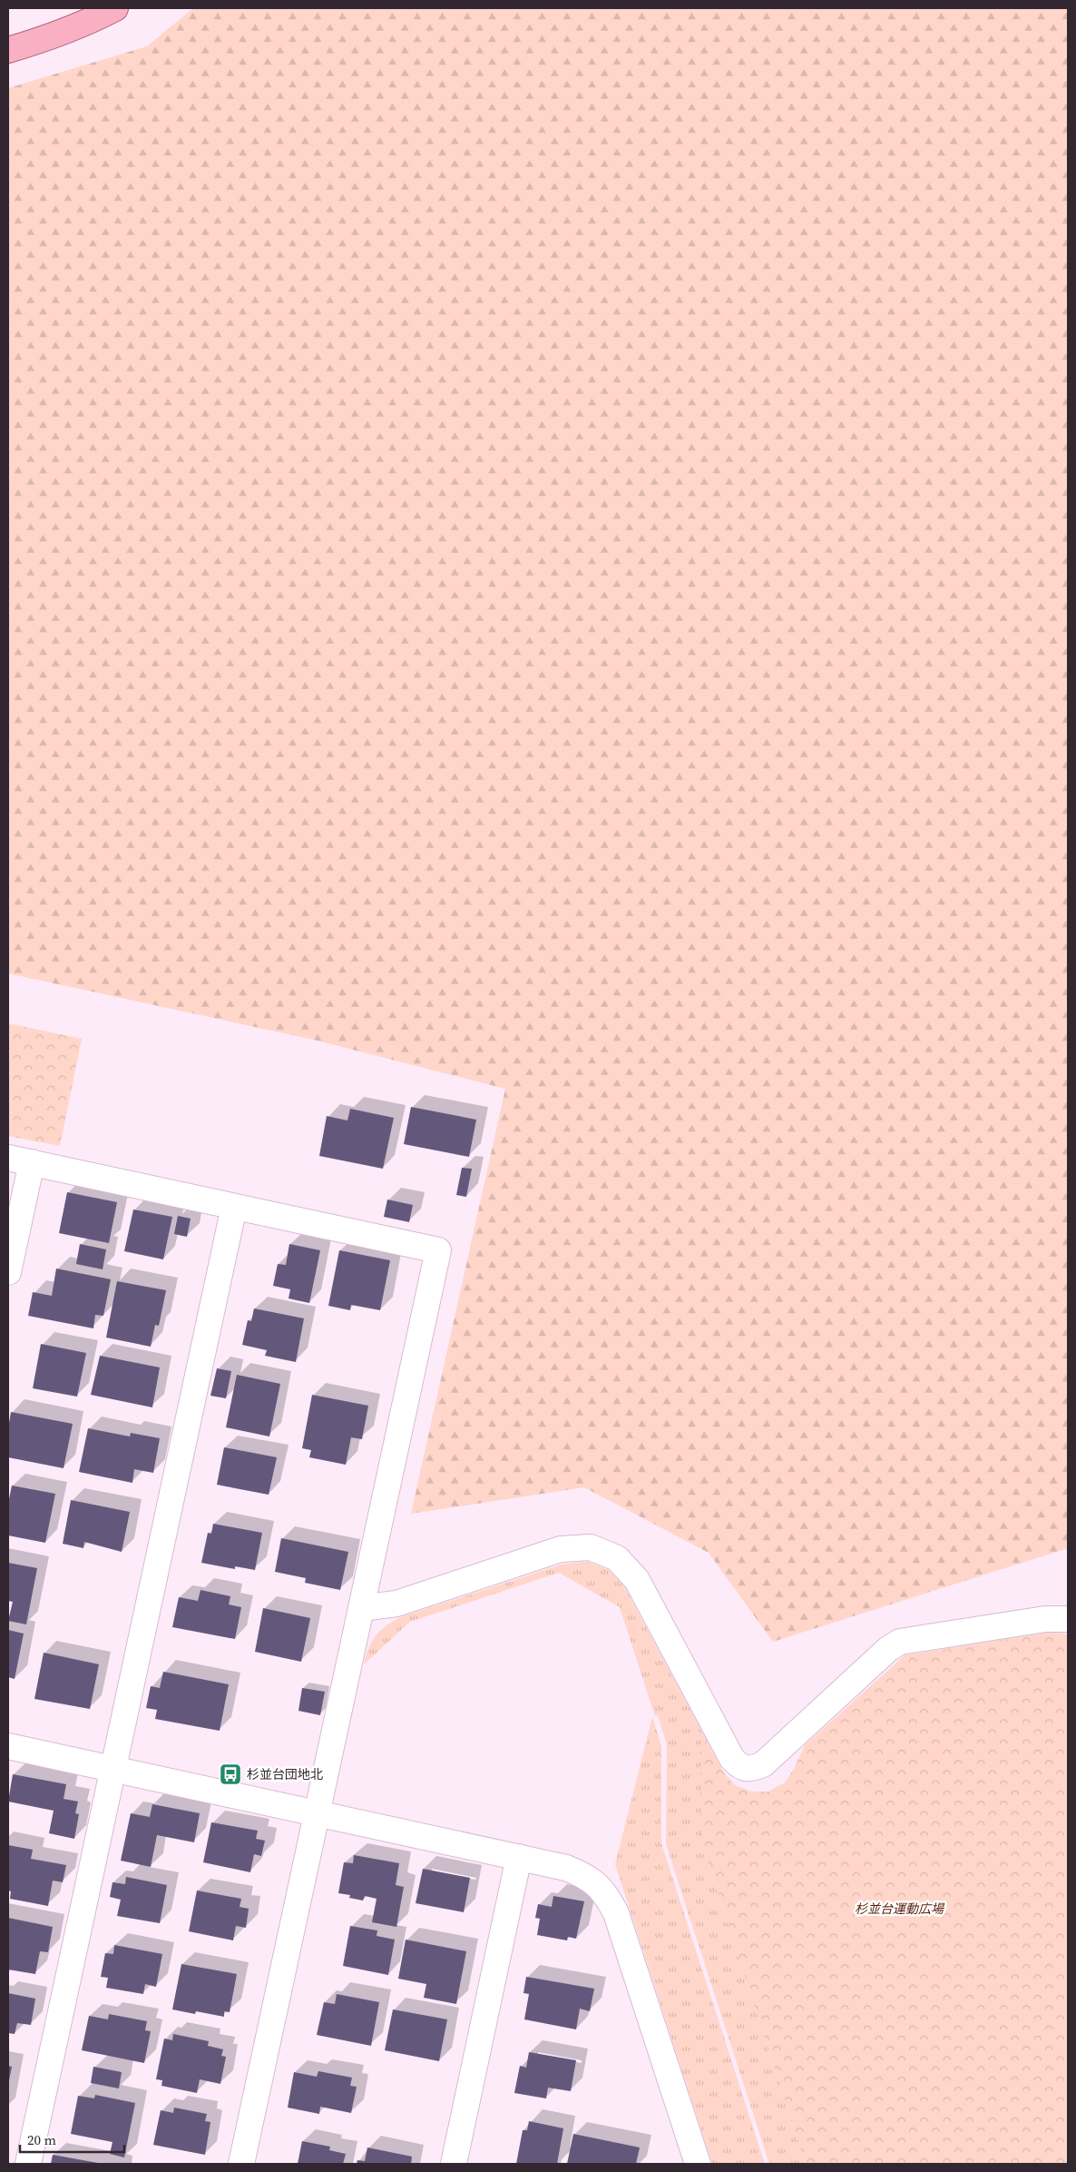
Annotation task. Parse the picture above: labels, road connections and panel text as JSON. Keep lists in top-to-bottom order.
{
  "parks": ["杉並台運動広場"],
  "places": {
    "bus stop": ["杉並台団地北"]
  },
  "scale_bar": "20 m"
}
